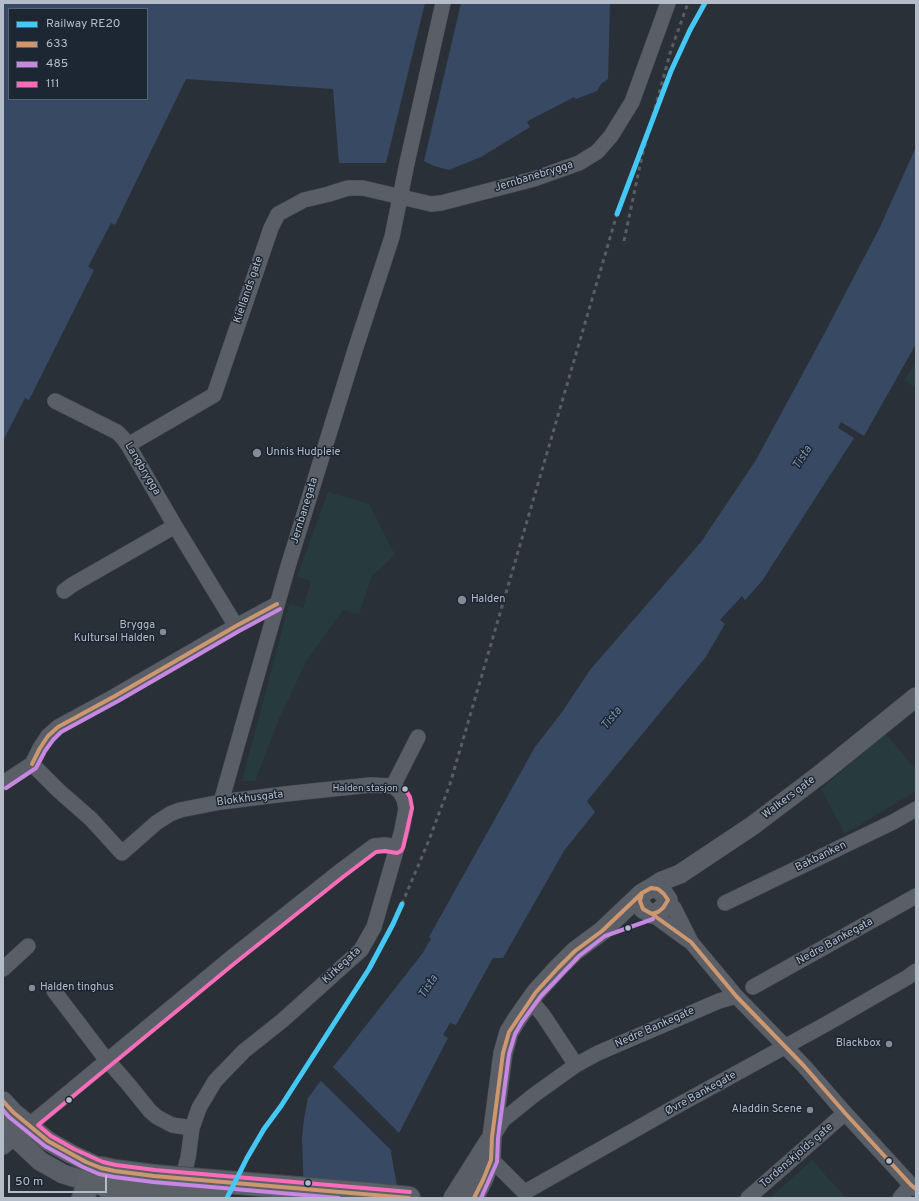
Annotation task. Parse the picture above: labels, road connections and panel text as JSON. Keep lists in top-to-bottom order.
{
  "streets": {
    "street": [
      "Jernbanebrygga",
      "Kiellands gate",
      "Langbrygga",
      "Jernbanegata",
      "Walkers gate",
      "Blokkhusgata",
      "Bakbanken",
      "Nedre Bankegata",
      "Kirkegata",
      "Nedre Bankegate",
      "Øvre Bankegate",
      "Tordenskjolds gate"
    ]
  },
  "crossings": [
    ["Jernbanebrygga", "Kiellands gate"],
    ["Jernbanebrygga", "Jernbanegata"],
    ["Kiellands gate", "Langbrygga"],
    ["Kiellands gate", "Jernbanegata"],
    ["Jernbanegata", "Blokkhusgata"],
    ["Blokkhusgata", "Kirkegata"]
  ],
  "water": ["Tista"],
  "places": [
    "Unnis Hudpleie",
    "Halden",
    "Brygga Kultursal Halden",
    "Halden stasjon",
    "Halden tinghus",
    "Blackbox",
    "Aladdin Scene"
  ],
  "lines": [
    "rail line RE20",
    "transit line 633",
    "transit line 485",
    "transit line 111"
  ],
  "legend": [
    "Railway RE20",
    "633",
    "485",
    "111"
  ],
  "scale_bar": "50 m"
}
